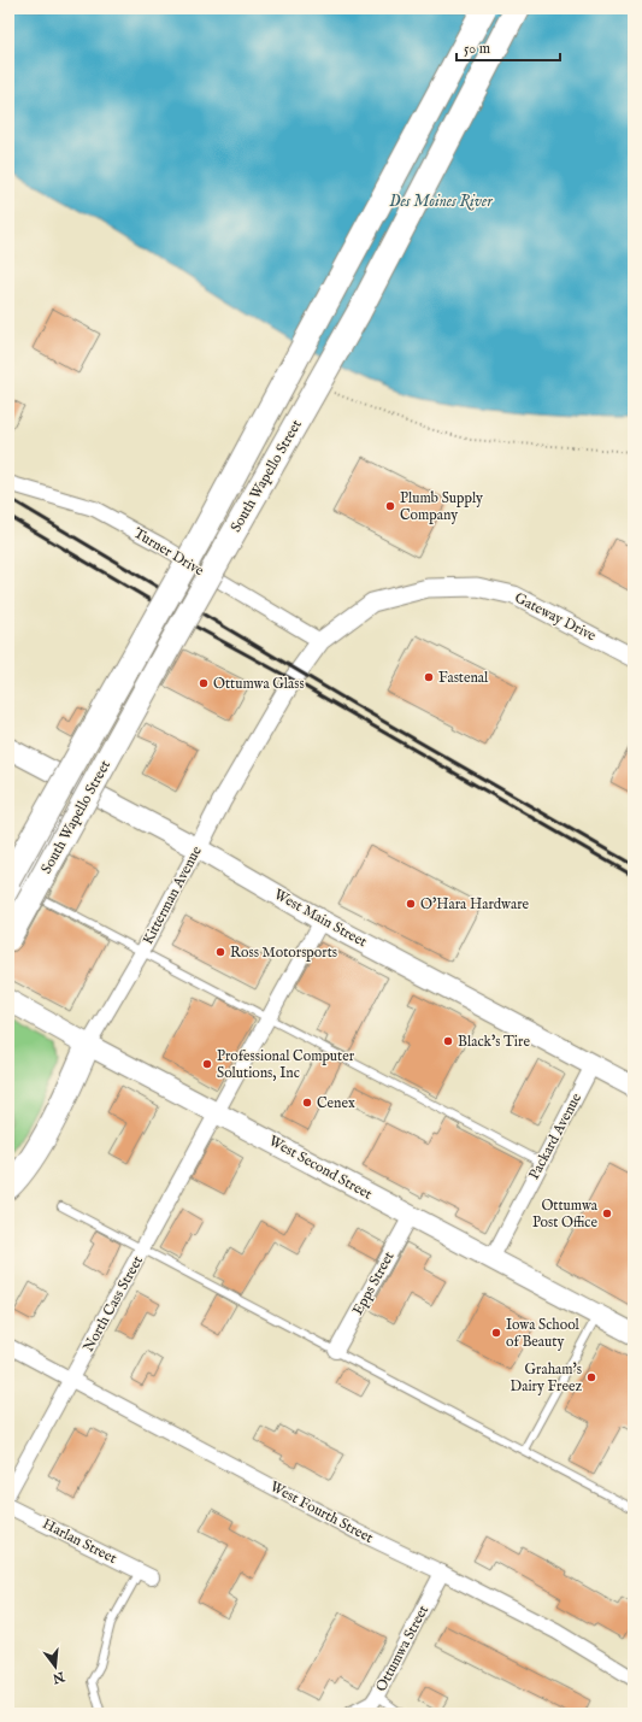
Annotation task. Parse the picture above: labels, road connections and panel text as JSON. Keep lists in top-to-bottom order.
{
  "streets": {
    "highway": ["South Wapello Street"],
    "main road": ["West Main Street", "West Second Street"],
    "street": [
      "Turner Drive",
      "Gateway Drive",
      "Kitterman Avenue",
      "Packard Avenue",
      "Epps Street",
      "North Cass Street",
      "West Fourth Street",
      "Harlan Street",
      "Ottumwa Street"
    ]
  },
  "crossings": [
    ["South Wapello Street", "West Main Street"],
    ["Turner Drive", "Gateway Drive"],
    ["Gateway Drive", "Kitterman Avenue"],
    ["Kitterman Avenue", "West Main Street"],
    ["Kitterman Avenue", "West Second Street"],
    ["West Main Street", "Packard Avenue"],
    ["West Main Street", "North Cass Street"],
    ["Packard Avenue", "West Second Street"],
    ["West Second Street", "Epps Street"],
    ["West Second Street", "North Cass Street"],
    ["North Cass Street", "West Fourth Street"],
    ["West Fourth Street", "Ottumwa Street"]
  ],
  "water": ["Des Moines River"],
  "places": [
    "Plumb Supply Company",
    "Fastenal",
    "Ottumwa Glass",
    "O'Hara Hardware",
    "Ross Motorsports",
    "Black's Tire",
    "Professional Computer Solutions, Inc",
    "Cenex",
    "Ottumwa Post Office",
    "Iowa School of Beauty",
    "Graham's Dairy Freez"
  ],
  "scale_bar": "50 m",
  "north": "bottom"
}
